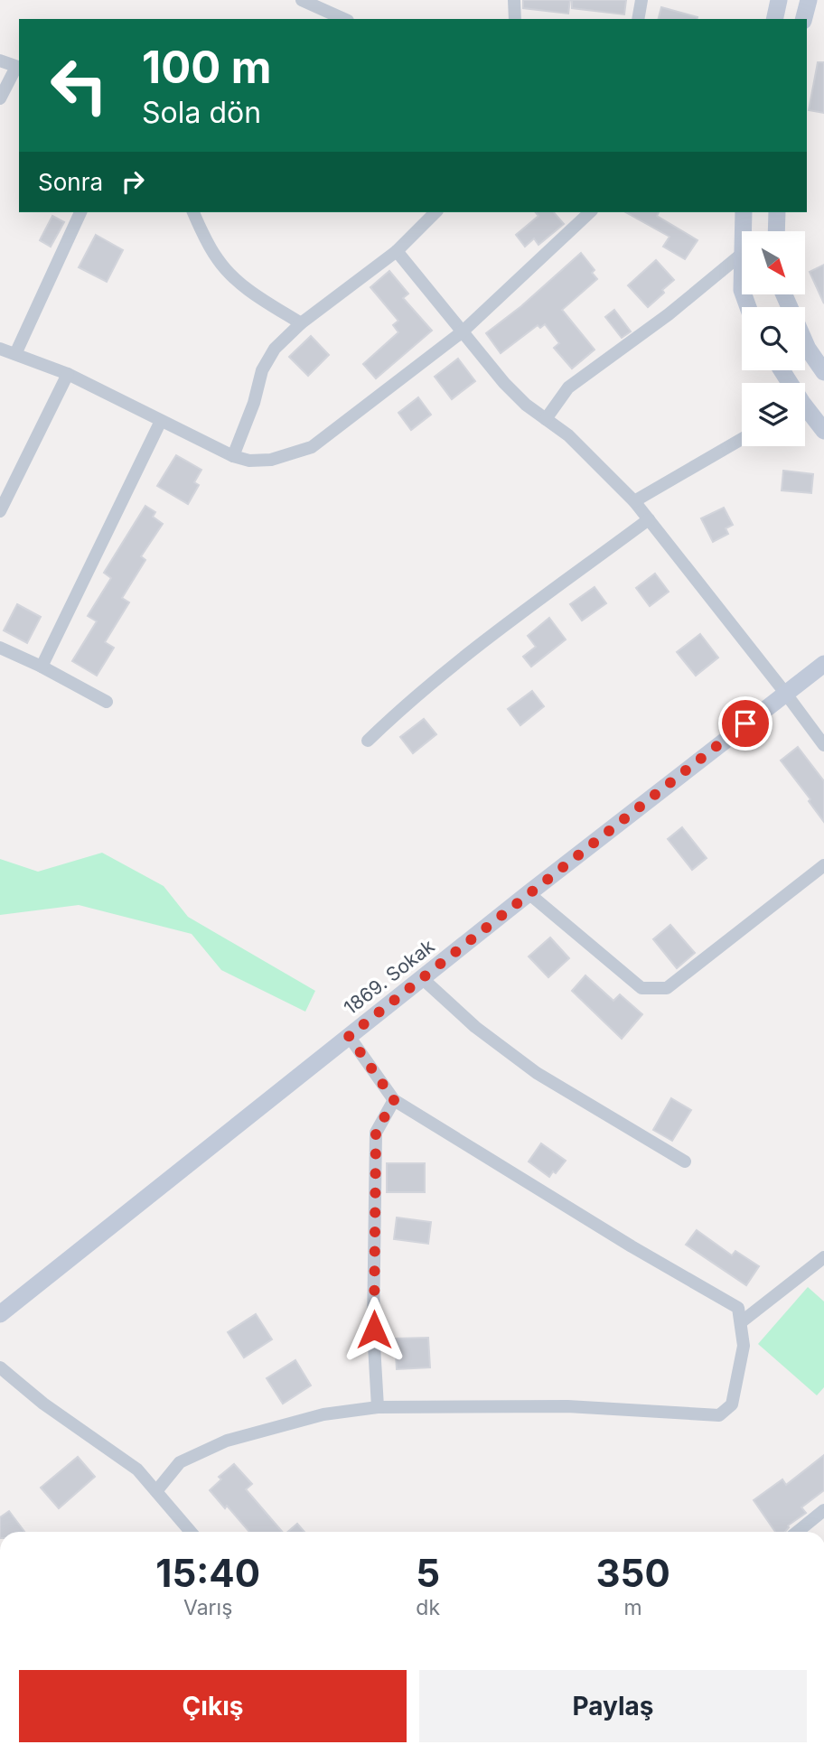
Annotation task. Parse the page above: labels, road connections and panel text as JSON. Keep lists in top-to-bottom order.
{
  "streets": {
    "main road": ["1869. Sokak"]
  },
  "north": "bottom right",
  "page": {
    "turn": ["100 m", "Sola dön"],
    "then": "Sonra",
    "eta": [
      "15:40",
      "Varış",
      "5",
      "dk",
      "350",
      "m"
    ],
    "buttons": ["Çıkış", "Paylaş"]
  }
}
